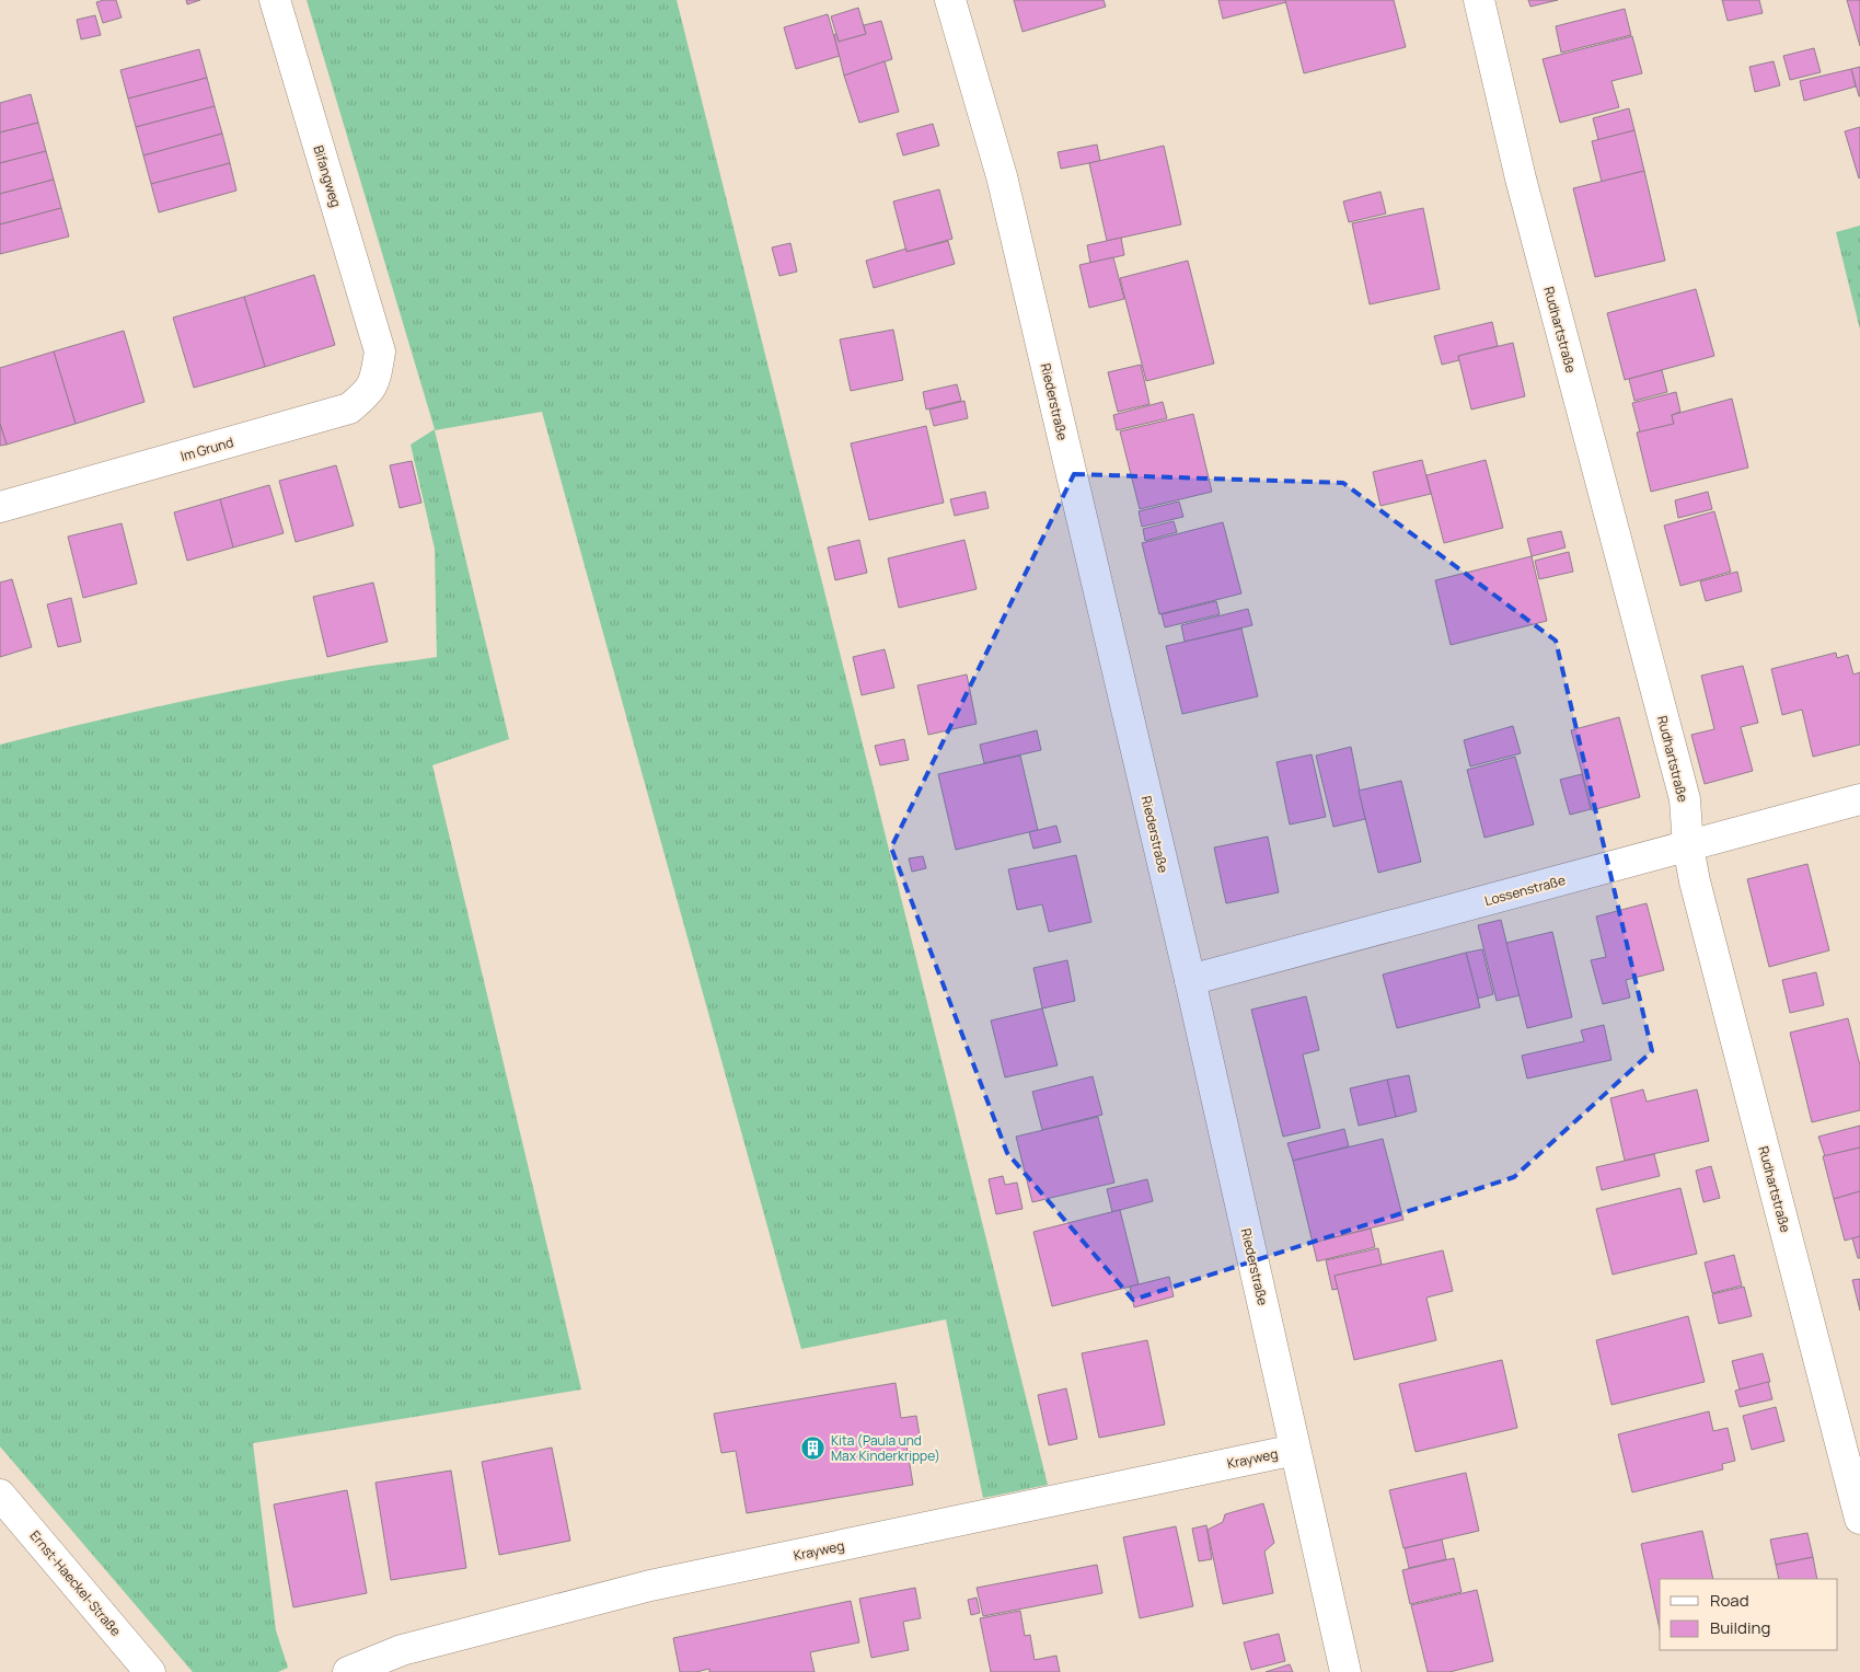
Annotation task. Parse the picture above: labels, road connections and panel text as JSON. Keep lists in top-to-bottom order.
{
  "streets": {
    "street": [
      "Bifangweg",
      "Rudhartstraße",
      "Riederstraße",
      "Im Grund",
      "Lossenstraße",
      "Krayweg",
      "Ernst-Haeckel-Straße"
    ]
  },
  "crossings": [
    ["Bifangweg", "Im Grund"],
    ["Rudhartstraße", "Lossenstraße"],
    ["Riederstraße", "Lossenstraße"],
    ["Riederstraße", "Krayweg"]
  ],
  "places": {
    "building": ["Kita (Paula und Max Kinderkrippe)"]
  },
  "legend": ["Road", "Building"]
}
